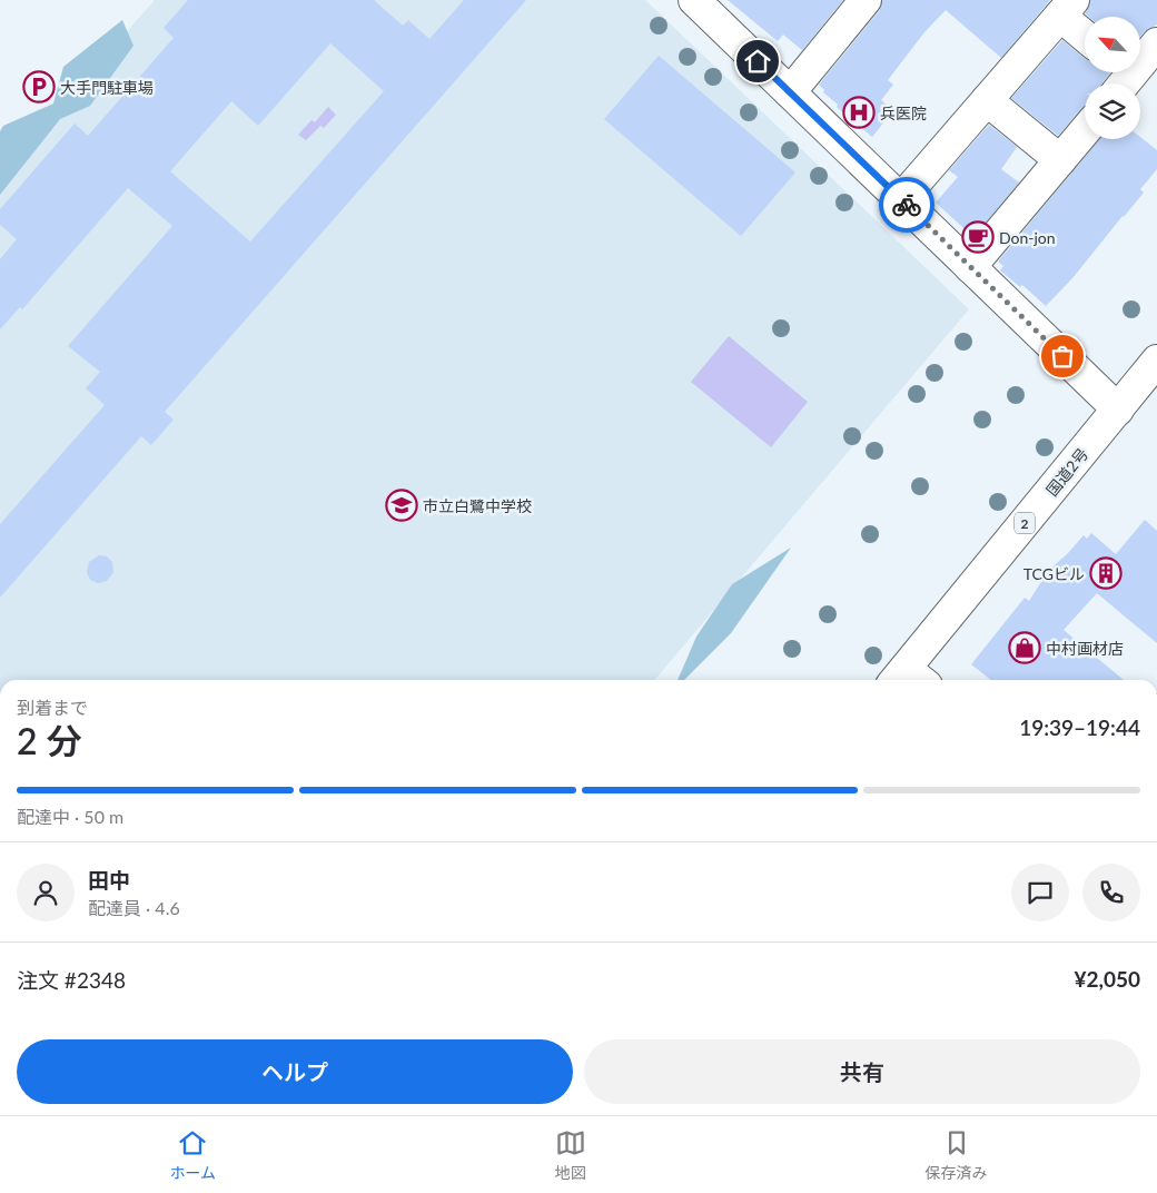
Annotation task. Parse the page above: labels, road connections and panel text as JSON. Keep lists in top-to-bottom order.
{
  "streets": {
    "main road": ["国道2号", "2"]
  },
  "places": {
    "parking": ["大手門駐車場"],
    "hospital": ["兵医院"],
    "cafe": ["Don-jon"],
    "school or university": ["市立白鷺中学校"],
    "building": ["TCGビル"],
    "shop": ["中村画材店"]
  },
  "north": "top left",
  "page": {
    "heading": ["2 分", "到着まで", "19:39–19:44"],
    "panel": [
      "田中",
      "配達員 · 4.6",
      "注文 #2348",
      "¥2,050"
    ],
    "bar": "配達中 · 50 m",
    "buttons": ["ヘルプ", "共有"],
    "tabs": ["ホーム", "地図", "保存済み"]
  }
}
